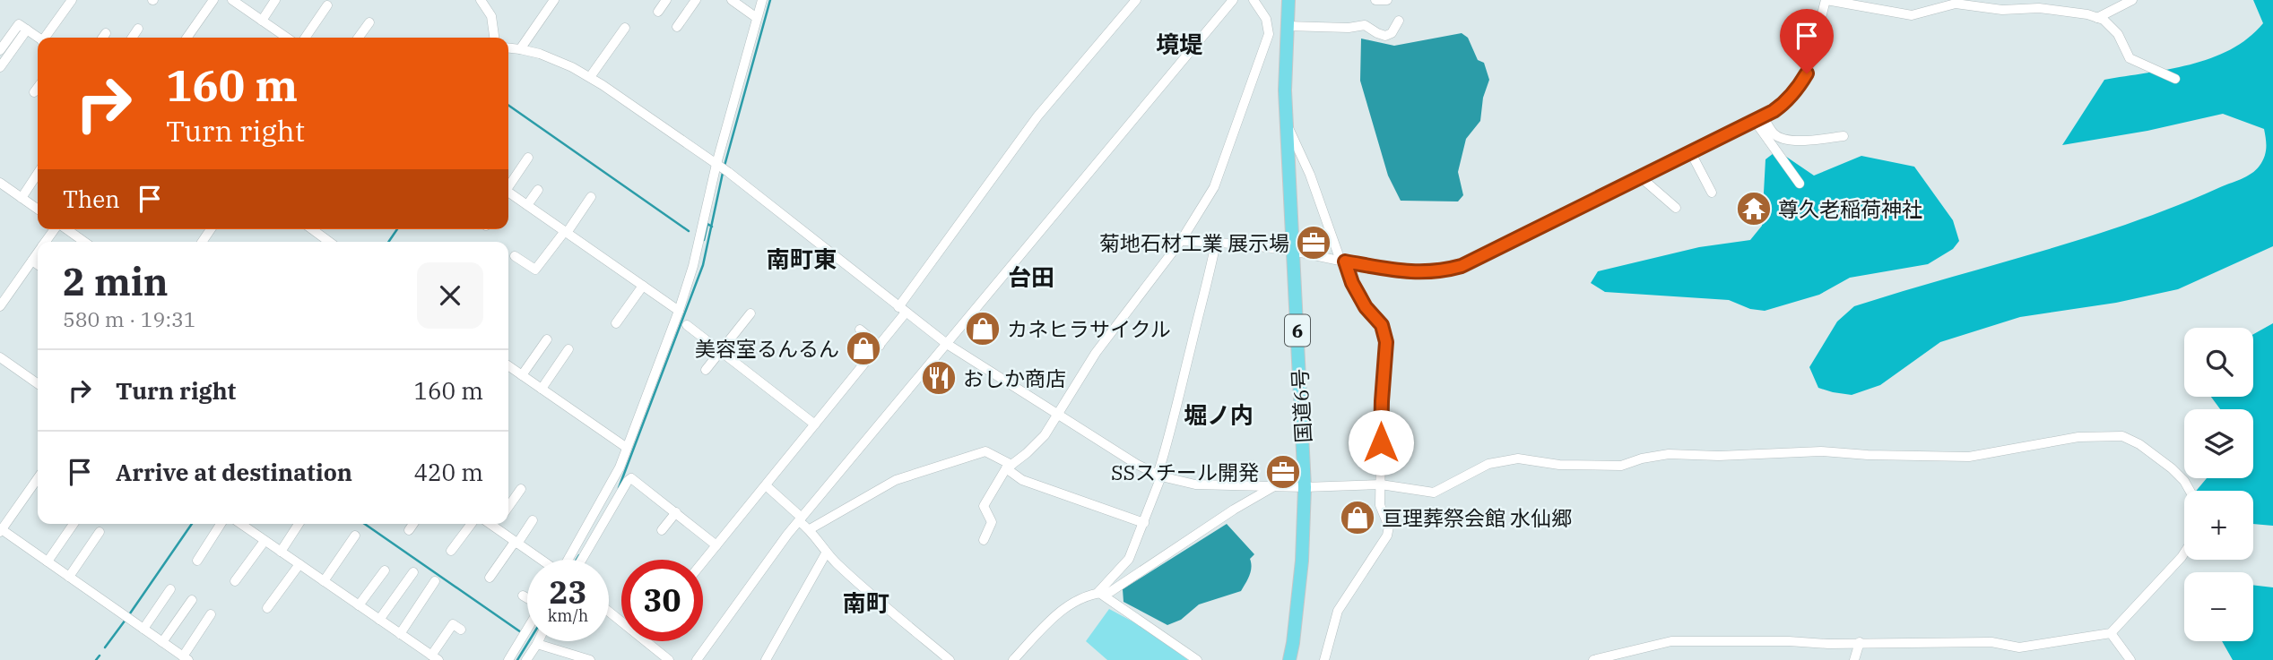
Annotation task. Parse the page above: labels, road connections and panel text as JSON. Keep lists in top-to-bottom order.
{
  "streets": {
    "highway": ["6", "国道6号"]
  },
  "districts": [
    "境堤",
    "南町東",
    "台田",
    "堀ノ内",
    "南町"
  ],
  "places": {
    "temple": ["尊久老稲荷神社"],
    "office": ["菊地石材工業 展示場", "SSスチール開発"],
    "shop": ["カネヒラサイクル", "美容室るんるん", "亘理葬祭会館 水仙郷"],
    "restaurant": ["おしか商店"]
  },
  "page": {
    "turn": ["160 m", "Turn right"],
    "then": "Then",
    "heading": ["2 min", "580 m · 19:31"],
    "map_buttons": ["+", "−"],
    "list": [
      {
        "name": "Turn right",
        "value": "160 m"
      },
      {
        "name": "Arrive at destination",
        "value": "420 m"
      }
    ],
    "speed": "23 km/h",
    "limit": "30"
  }
}
